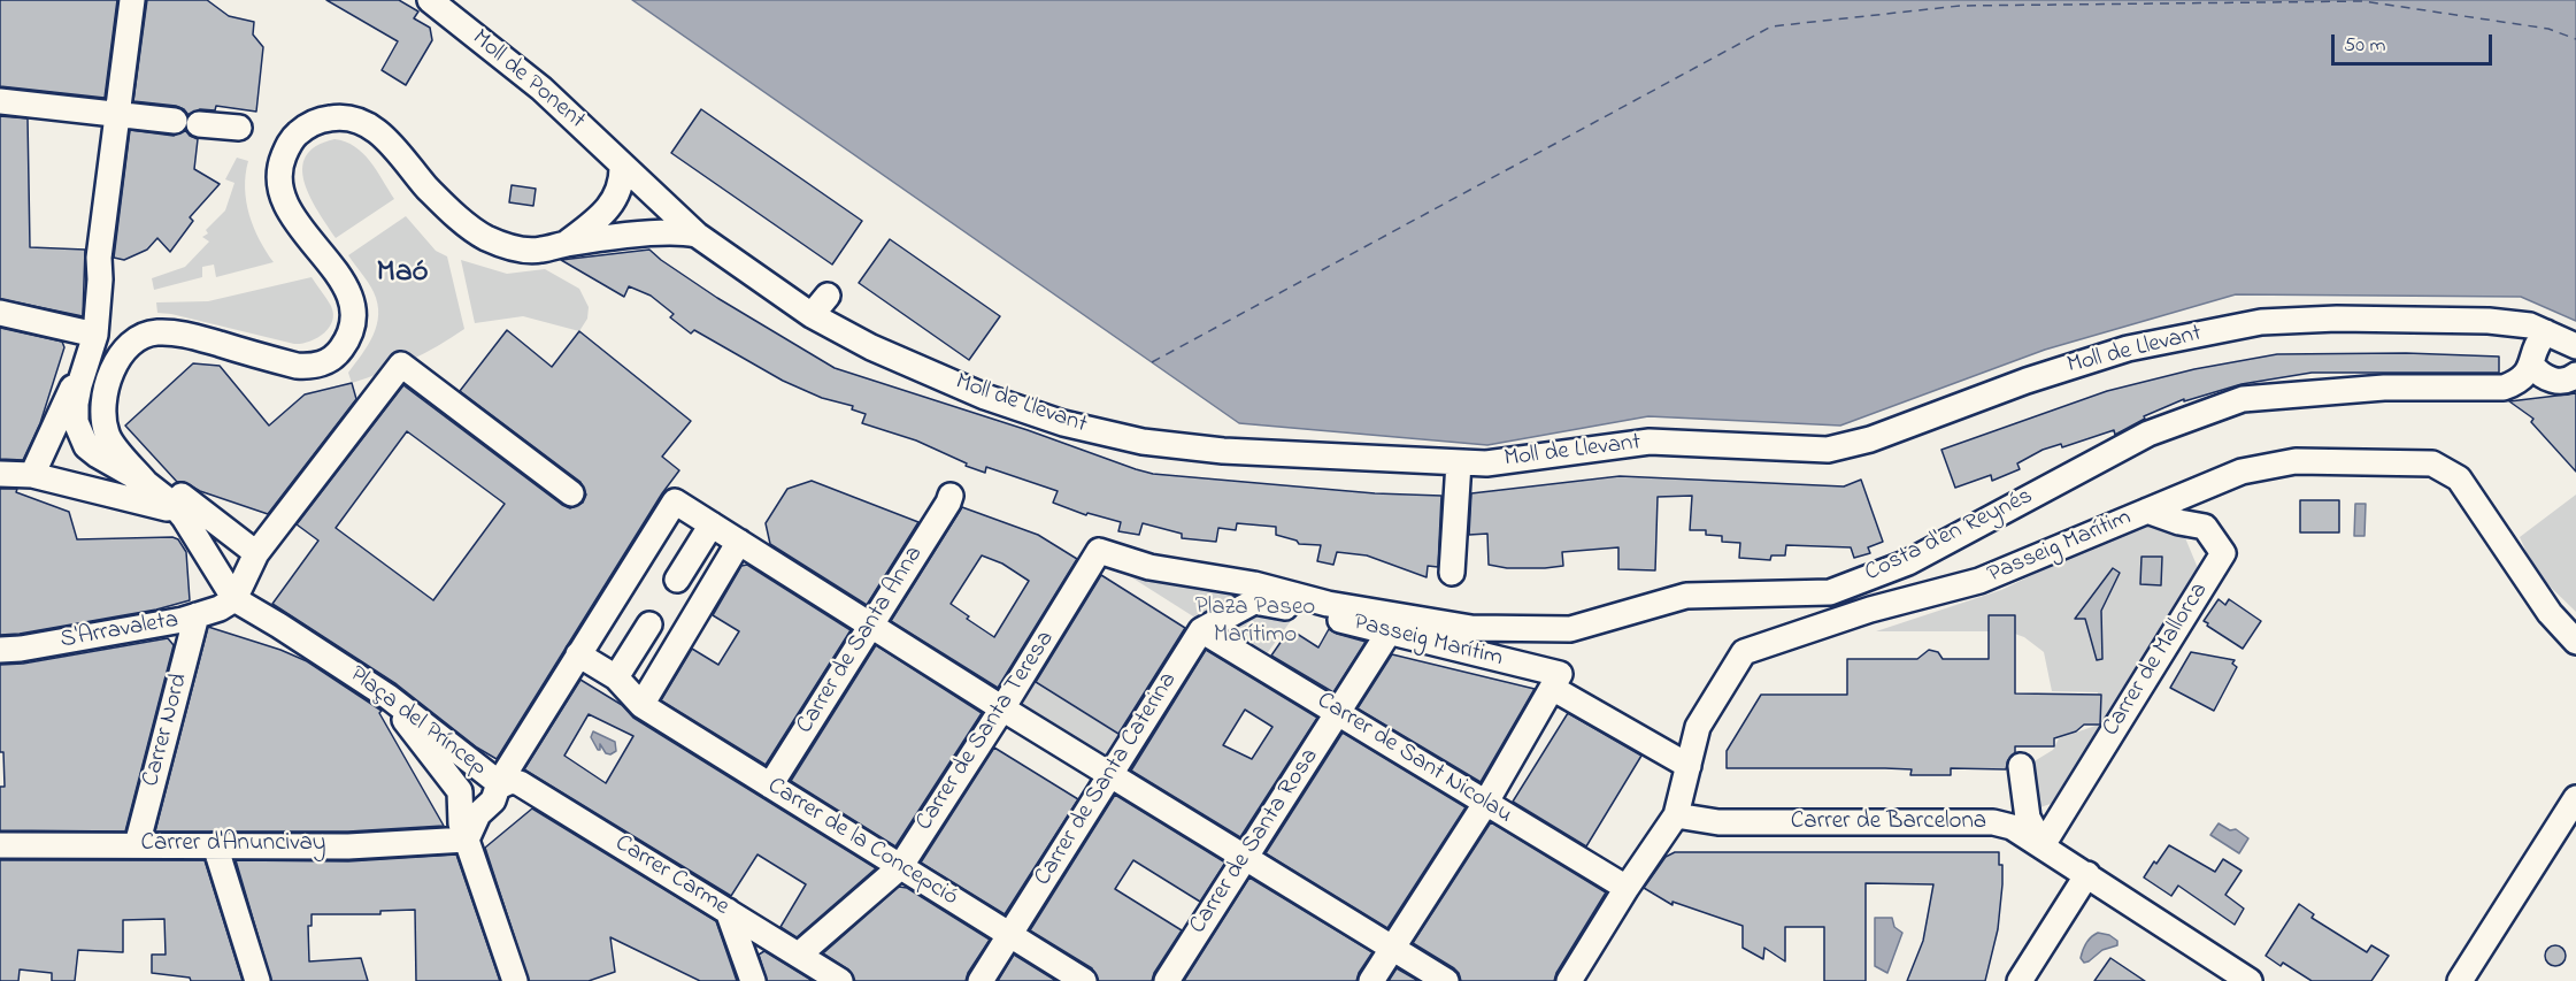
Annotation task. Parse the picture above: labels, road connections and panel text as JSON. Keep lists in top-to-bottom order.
{
  "streets": {
    "street": [
      "Moll de Ponent",
      "Moll de Llevant",
      "Costa d'en Reynés",
      "Passeig Marítim",
      "S'Arravaleta",
      "Carrer de Santa Anna",
      "Carrer de Mallorca",
      "Plaça del Príncep",
      "Carrer Nord",
      "Carrer de Santa Teresa",
      "Carrer de Sant Nicolau",
      "Carrer de Santa Caterina",
      "Carrer de Barcelona",
      "Carrer de Santa Rosa",
      "Carrer de la Concepció",
      "Carrer d'Anuncivay",
      "Carrer Carme"
    ]
  },
  "crossings": [
    ["Moll de Ponent", "Moll de Llevant"],
    ["Costa d'en Reynés", "Carrer de Santa Teresa"],
    ["Passeig Marítim", "Carrer de Mallorca"],
    ["Passeig Marítim", "Carrer de Santa Caterina"],
    ["Passeig Marítim", "Carrer de Santa Rosa"],
    ["S'Arravaleta", "Plaça del Príncep"],
    ["S'Arravaleta", "Carrer Nord"],
    ["Carrer de Santa Anna", "Carrer de la Concepció"],
    ["Carrer de Mallorca", "Carrer de Barcelona"],
    ["Plaça del Príncep", "Carrer d'Anuncivay"],
    ["Plaça del Príncep", "Carrer Carme"],
    ["Carrer Nord", "Carrer d'Anuncivay"],
    ["Carrer de Santa Teresa", "Carrer de la Concepció"],
    ["Carrer de Santa Teresa", "Carrer Carme"],
    ["Carrer de Sant Nicolau", "Carrer de Santa Caterina"],
    ["Carrer de Sant Nicolau", "Carrer de Santa Rosa"],
    ["Carrer de Santa Caterina", "Carrer de la Concepció"]
  ],
  "districts": ["Maó"],
  "parks": ["Plaza Paseo Marítimo"],
  "scale_bar": "50 m"
}
